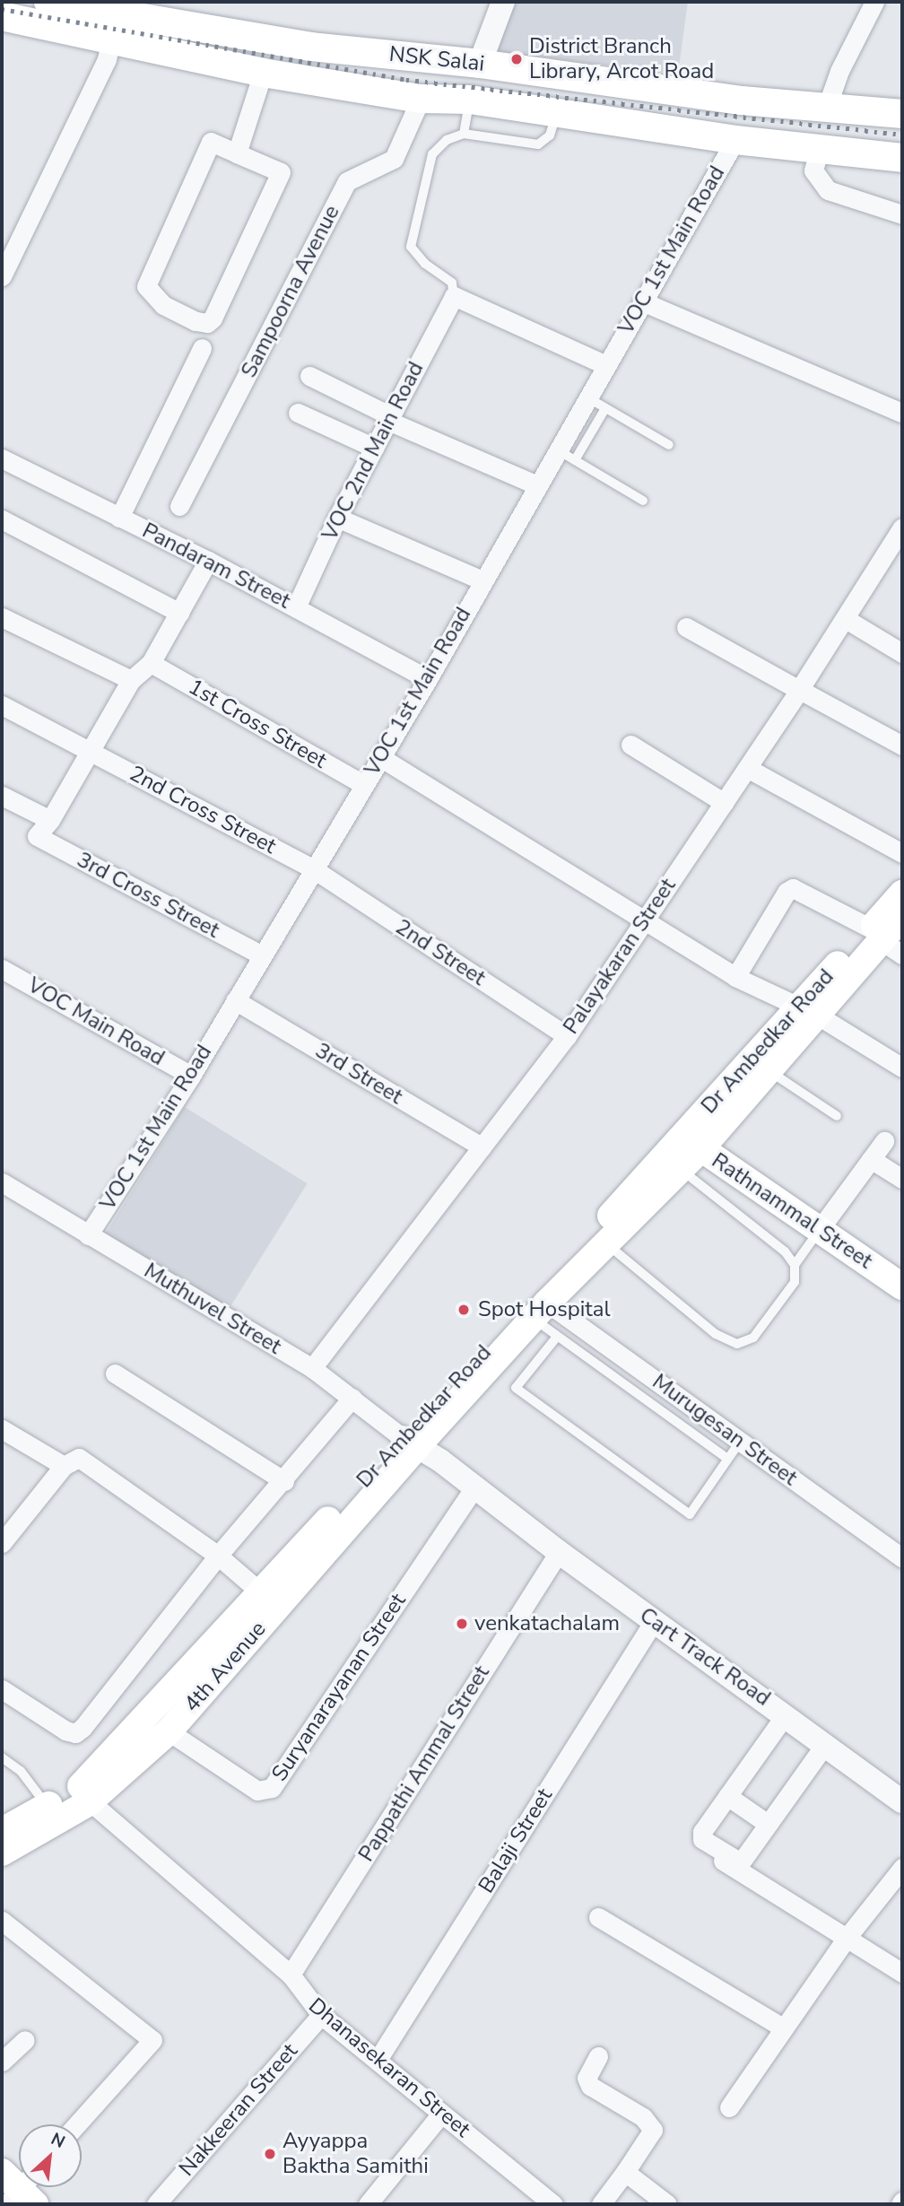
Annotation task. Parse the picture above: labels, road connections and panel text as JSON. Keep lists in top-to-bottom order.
{
  "streets": {
    "main road": [
      "NSK Salai",
      "Dr Ambedkar Road",
      "Rathnammal Street",
      "4th Avenue"
    ],
    "street": [
      "VOC 1st Main Road",
      "Sampoorna Avenue",
      "VOC 2nd Main Road",
      "Pandaram Street",
      "1st Cross Street",
      "2nd Cross Street",
      "3rd Cross Street",
      "2nd Street",
      "Palayakaran Street",
      "VOC Main Road",
      "3rd Street",
      "Muthuvel Street",
      "Murugesan Street",
      "Cart Track Road",
      "Suryanarayanan Street",
      "Pappathi Ammal Street",
      "Balaji Street",
      "Dhanasekaran Street",
      "Nakkeeran Street"
    ]
  },
  "crossings": [
    ["VOC 1st Main Road", "Pandaram Street"],
    ["VOC 1st Main Road", "1st Cross Street"],
    ["VOC 1st Main Road", "2nd Cross Street"],
    ["VOC 1st Main Road", "3rd Cross Street"],
    ["VOC 1st Main Road", "2nd Street"],
    ["VOC 1st Main Road", "VOC Main Road"],
    ["VOC 1st Main Road", "3rd Street"],
    ["VOC 1st Main Road", "Muthuvel Street"],
    ["VOC 2nd Main Road", "Pandaram Street"],
    ["2nd Cross Street", "2nd Street"],
    ["2nd Street", "Palayakaran Street"],
    ["Palayakaran Street", "3rd Street"],
    ["Palayakaran Street", "Muthuvel Street"],
    ["Dr Ambedkar Road", "Rathnammal Street"],
    ["Dr Ambedkar Road", "Muthuvel Street"],
    ["Dr Ambedkar Road", "Murugesan Street"],
    ["Dr Ambedkar Road", "Cart Track Road"],
    ["Dr Ambedkar Road", "4th Avenue"],
    ["Dr Ambedkar Road", "Dhanasekaran Street"],
    ["Muthuvel Street", "Cart Track Road"],
    ["Muthuvel Street", "4th Avenue"],
    ["Cart Track Road", "4th Avenue"],
    ["Cart Track Road", "Suryanarayanan Street"],
    ["Cart Track Road", "Pappathi Ammal Street"],
    ["Cart Track Road", "Balaji Street"],
    ["4th Avenue", "Suryanarayanan Street"],
    ["4th Avenue", "Dhanasekaran Street"],
    ["Pappathi Ammal Street", "Dhanasekaran Street"],
    ["Balaji Street", "Dhanasekaran Street"],
    ["Dhanasekaran Street", "Nakkeeran Street"]
  ],
  "places": [
    "District Branch Library, Arcot Road",
    "Spot Hospital",
    "venkatachalam",
    "Ayyappa Baktha Samithi"
  ],
  "north": "top right"
}
